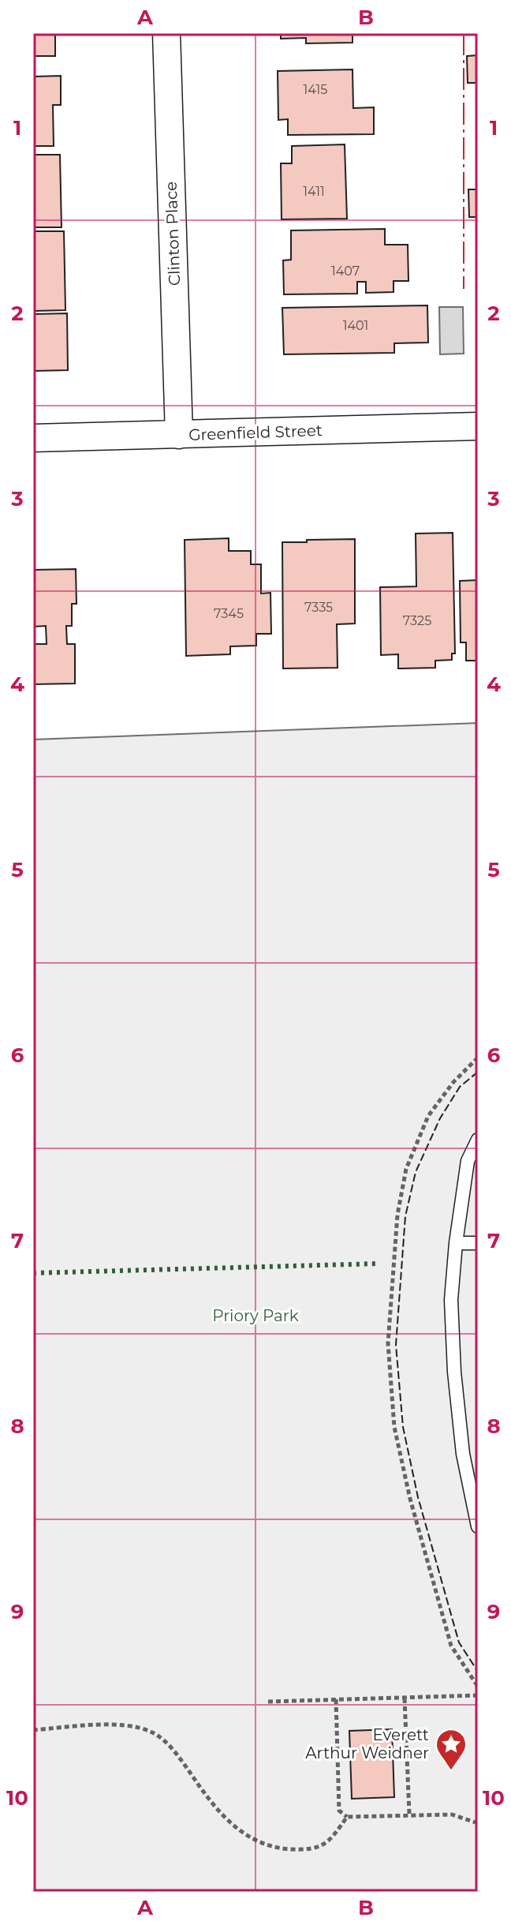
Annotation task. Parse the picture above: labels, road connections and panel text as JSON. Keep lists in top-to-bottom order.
{
  "streets": {
    "street": ["Clinton Place", "Greenfield Street"]
  },
  "crossings": [
    ["Clinton Place", "Greenfield Street"]
  ],
  "parks": ["Priory Park"],
  "places": {
    "place": ["Everett Arthur Weidner"]
  },
  "house_numbers": [
    "1415",
    "1411",
    "1407",
    "1401",
    "7335",
    "7345",
    "7325"
  ],
  "grid": {
    "columns": ["A", "B"],
    "rows": [
      "1",
      "2",
      "3",
      "4",
      "5",
      "6",
      "7",
      "8",
      "9",
      "10"
    ]
  }
}
